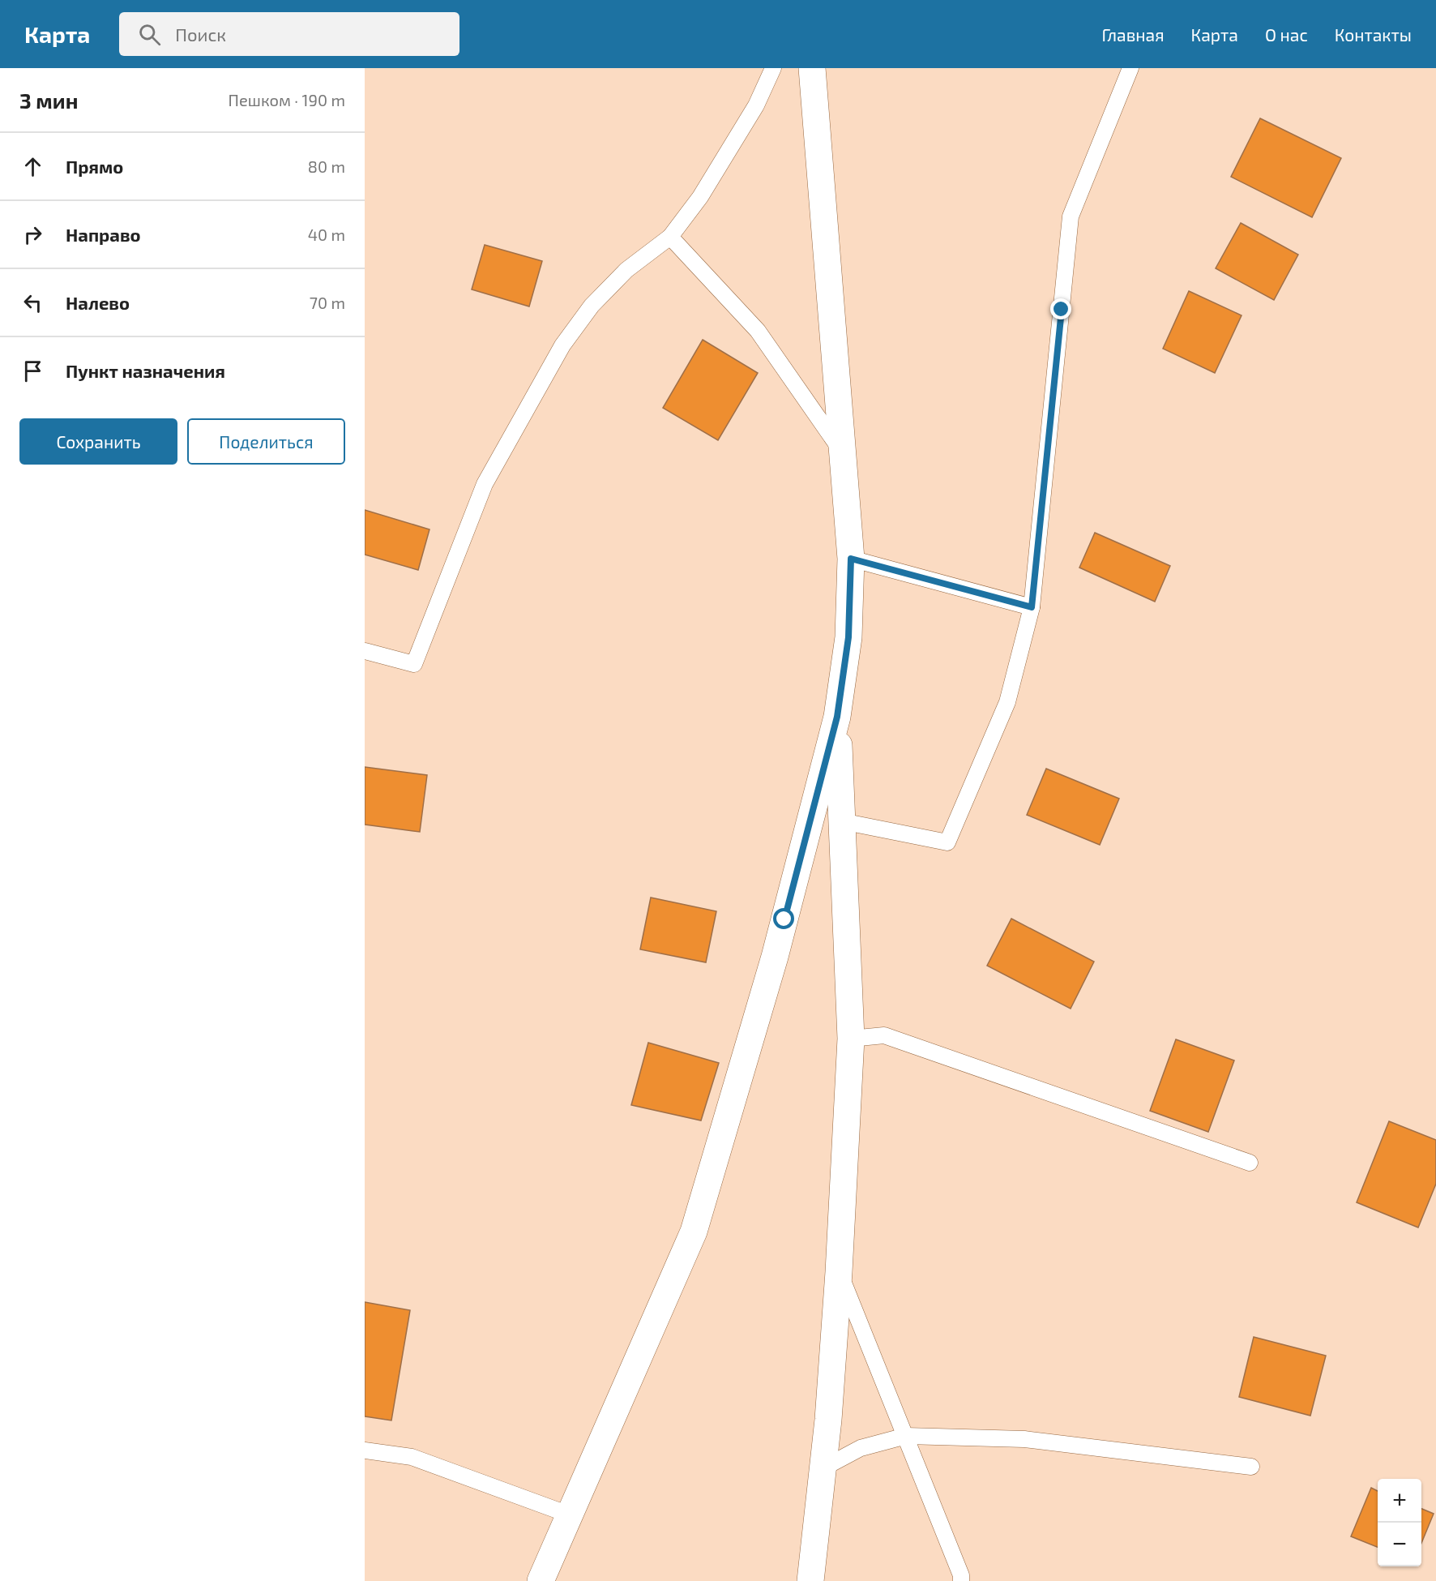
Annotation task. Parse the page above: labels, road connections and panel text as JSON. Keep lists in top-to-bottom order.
{
  "page": {
    "header": "Карта",
    "search": "Поиск",
    "nav": [
      "Главная",
      "Карта",
      "О нас",
      "Контакты"
    ],
    "heading": ["3 мин", "Пешком · 190 m"],
    "list": [
      ["Прямо", "80 m"],
      ["Направо", "40 m"],
      ["Налево", "70 m"],
      "Пункт назначения"
    ],
    "buttons": ["Сохранить", "Поделиться"],
    "map_buttons": ["+", "−"]
  }
}
